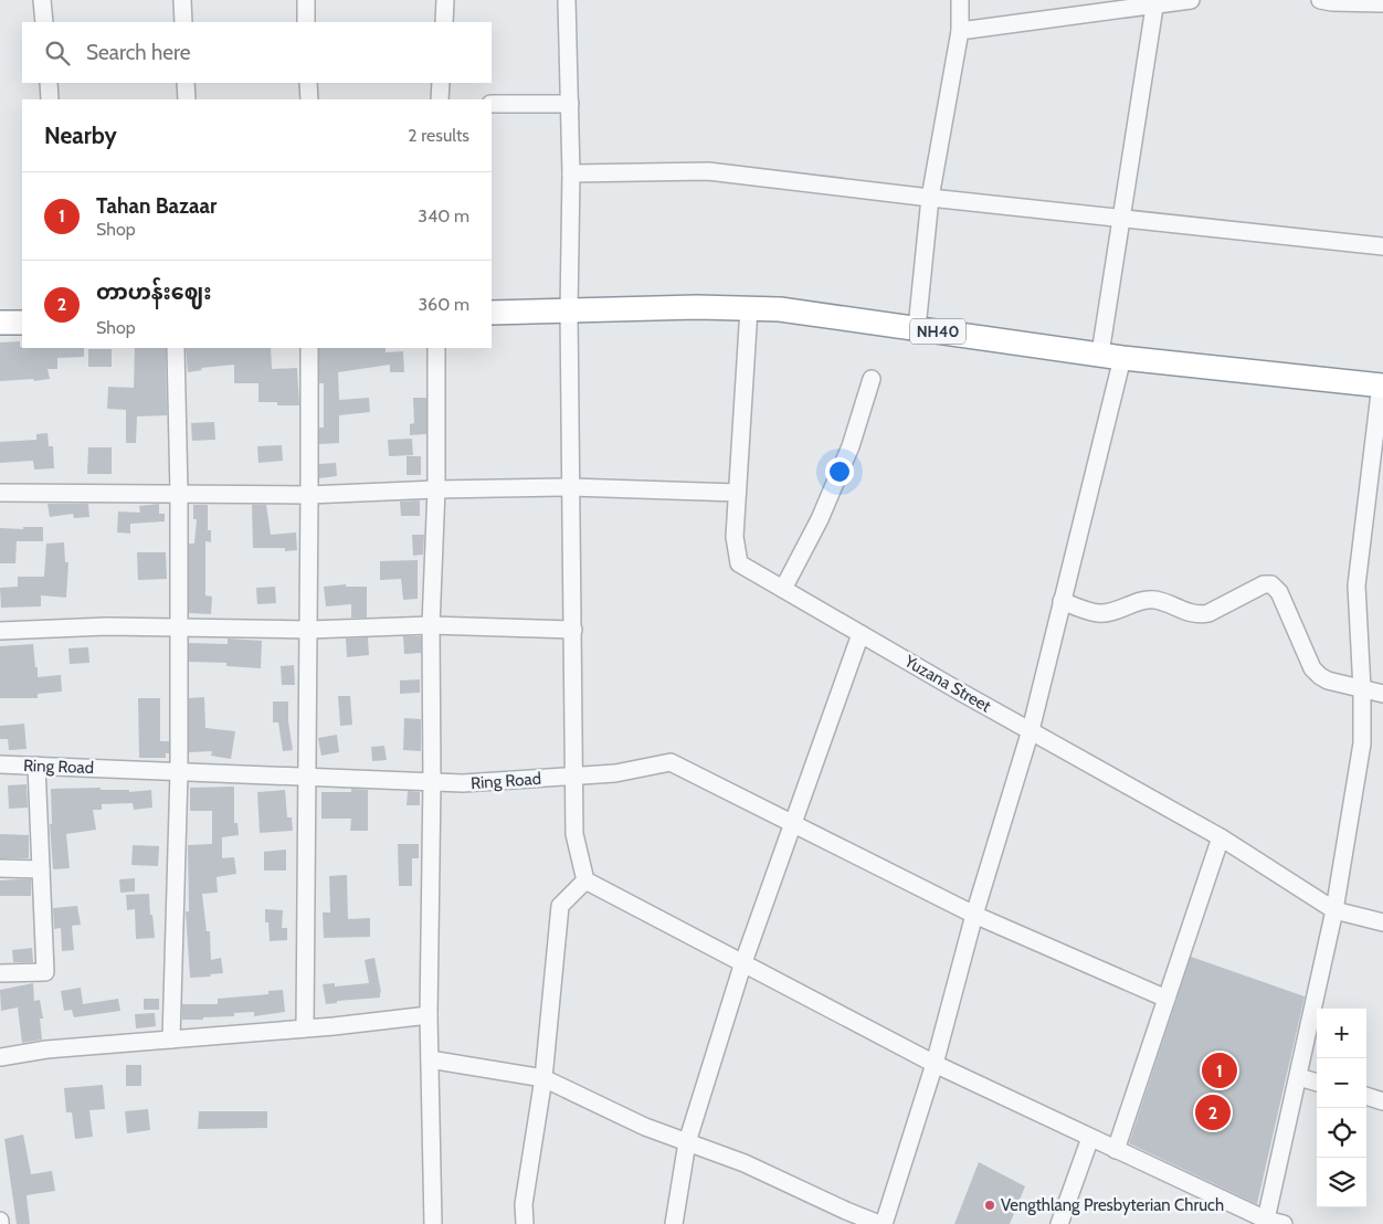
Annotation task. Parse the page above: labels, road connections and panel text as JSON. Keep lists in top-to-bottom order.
{
  "streets": {
    "highway": ["NH40"],
    "street": ["Yuzana Street", "Ring Road"]
  },
  "crossings": [
    ["NH40", "Yuzana Street"]
  ],
  "places": ["Vengthlang Presbyterian Chruch"],
  "page": {
    "search": "Search here",
    "heading": ["Nearby", "2 results"],
    "list": [
      {
        "mark": "1",
        "name": "Tahan Bazaar",
        "note": "Shop",
        "value": "340 m"
      },
      {
        "mark": "2",
        "name": "တာဟန်းဈေး",
        "note": "Shop",
        "value": "360 m"
      }
    ],
    "map_buttons": ["+", "−"],
    "pins": ["1", "2"]
  }
}
